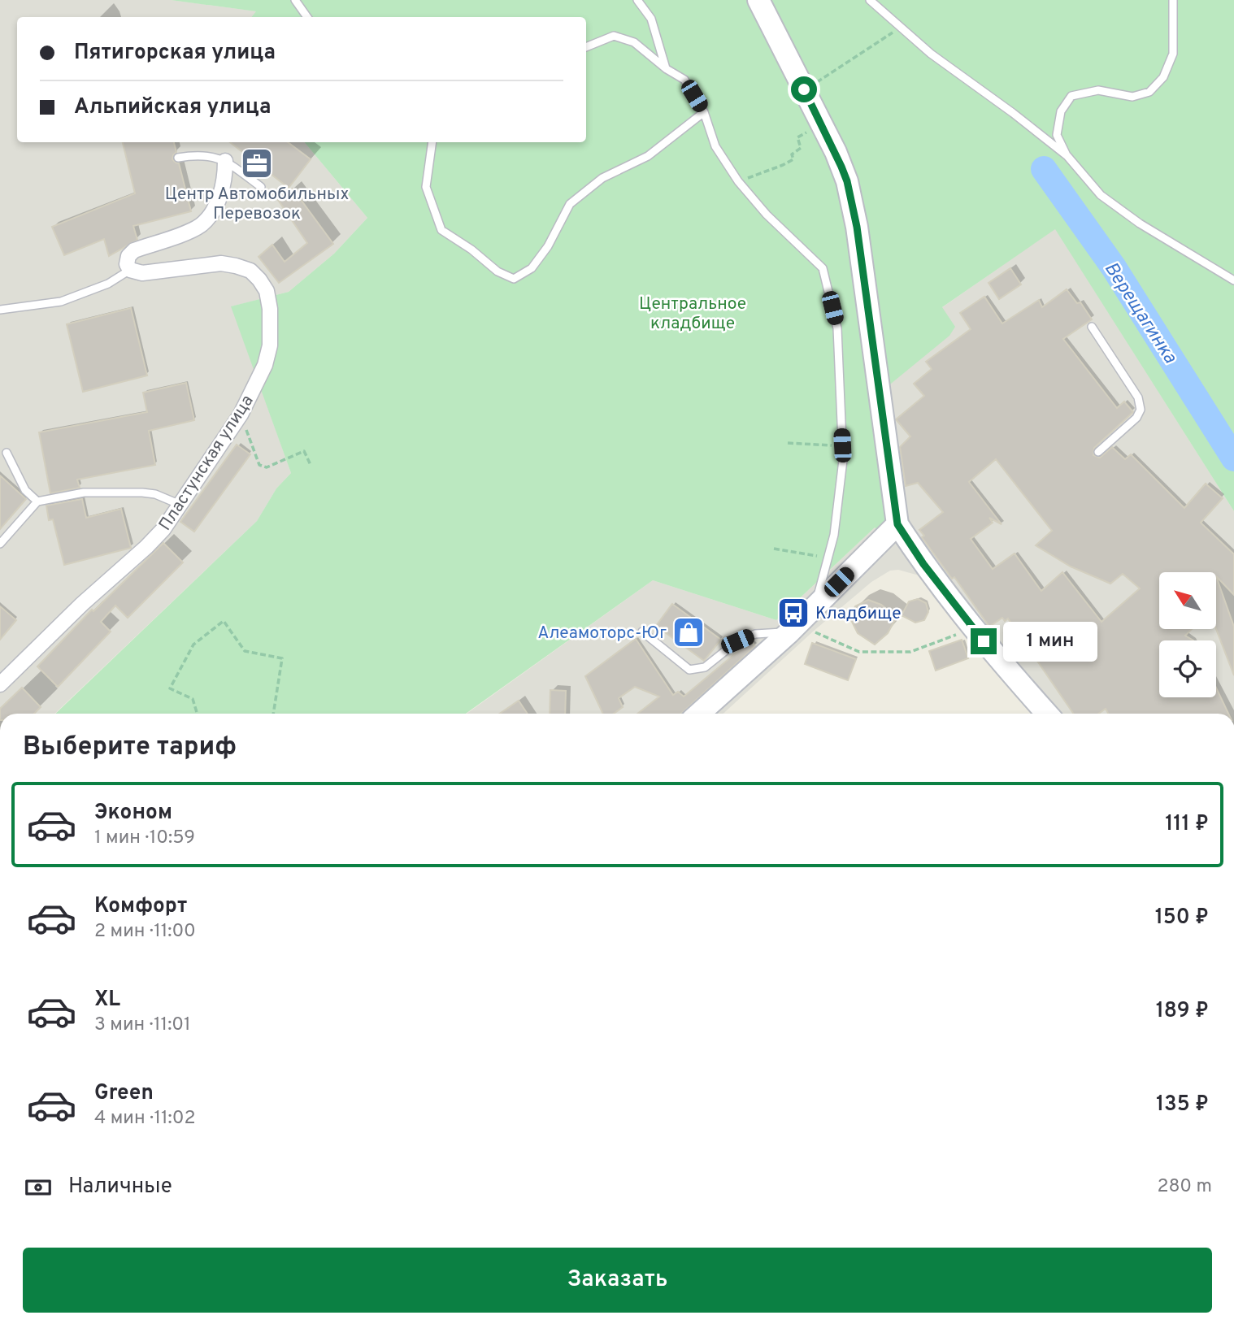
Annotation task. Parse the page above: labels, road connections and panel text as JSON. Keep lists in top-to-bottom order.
{
  "streets": {
    "street": ["Пластунская улица"]
  },
  "water": ["Верещагинка"],
  "parks": ["Центральное кладбище"],
  "places": {
    "office": ["Центр Автомобильных Перевозок"],
    "bus stop": ["Кладбище"],
    "shop": ["Алеамоторс-Юг"]
  },
  "north": "top left",
  "page": {
    "banner": ["Пятигорская улица", "Альпийская улица"],
    "bubble": "1 мин",
    "heading": "Выберите тариф",
    "list": [
      {
        "name": "Эконом",
        "note": "1 мин · 10:59",
        "value": "111 ₽"
      },
      {
        "name": "Комфорт",
        "note": "2 мин · 11:00",
        "value": "150 ₽"
      },
      {
        "name": "XL",
        "note": "3 мин · 11:01",
        "value": "189 ₽"
      },
      {
        "name": "Green",
        "note": "4 мин · 11:02",
        "value": "135 ₽"
      }
    ],
    "pay": ["Наличные", "280 m"],
    "buttons": "Заказать"
  }
}
